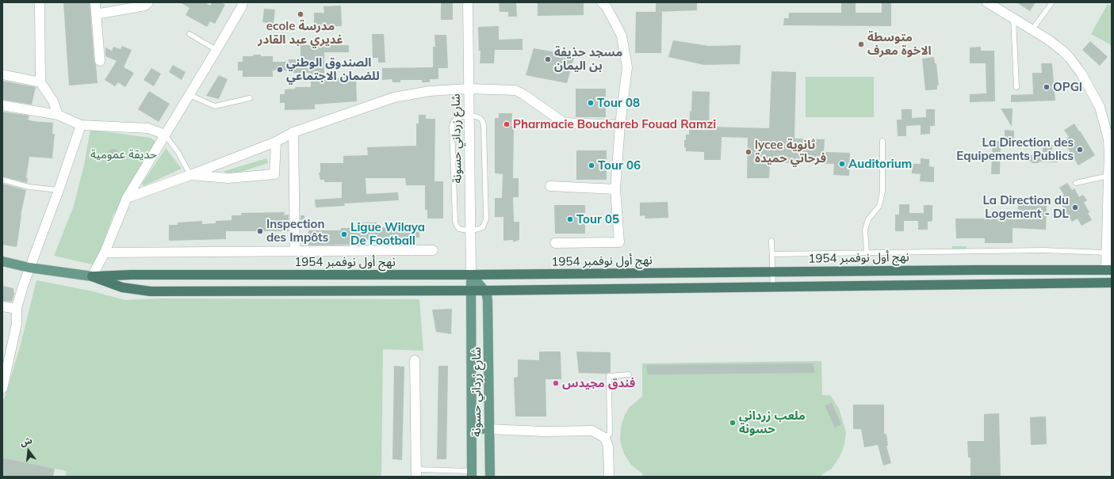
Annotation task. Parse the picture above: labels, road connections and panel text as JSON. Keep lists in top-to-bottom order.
{
  "streets": {
    "highway": ["نهج أول نوفمبر 1954"],
    "main road": ["شارع زرداني حسونة"]
  },
  "crossings": [
    ["شارع زرداني حسونة", "نهج أول نوفمبر 1954"]
  ],
  "parks": ["حديقة عمومية"],
  "places": [
    "ecole مدرسة غديري عبد القادر",
    "متوسطة الاخوة معرف",
    "مسجد حذيفة بن اليمان",
    "الصندوق الوطني للضمان الاجتماعي",
    "OPGI",
    "Tour 08",
    "Pharmacie Bouchareb Fouad Ramzi",
    "La Direction des Equipements Publics",
    "lycee ثانوية فرحاتي حميدة",
    "Auditorium",
    "Tour 06",
    "La Direction du Logement - DL",
    "Tour 05",
    "Inspection des Impôts",
    "Ligue Wilaya De Football",
    "فندق مجيدس",
    "ملعب زرداني حسونة"
  ],
  "north": "top"
}
